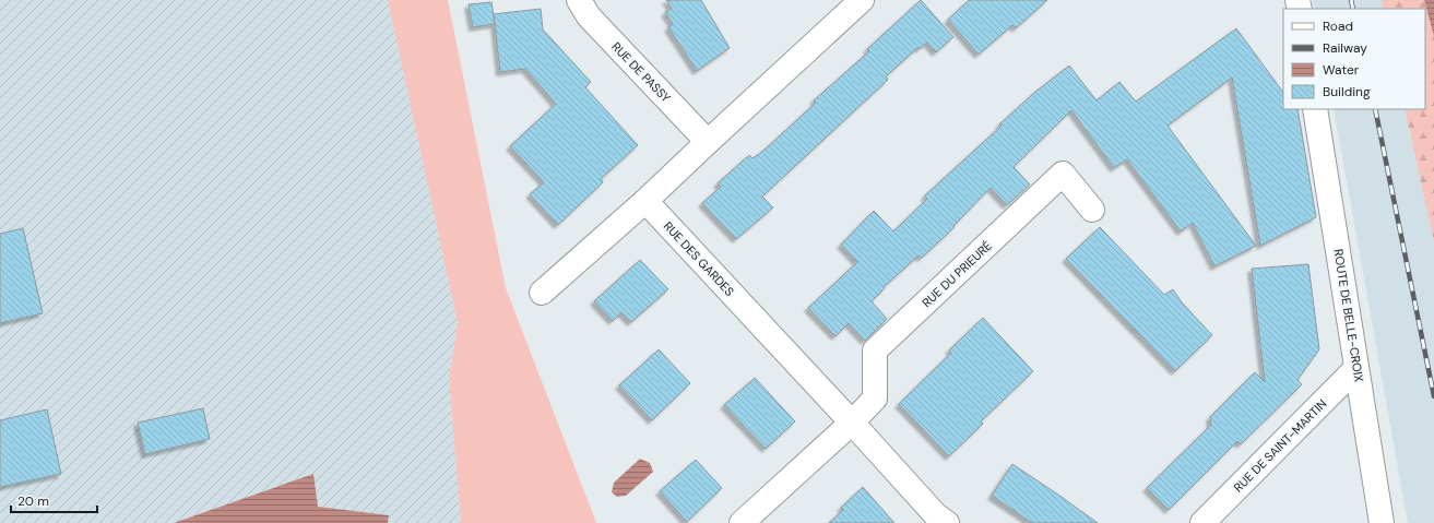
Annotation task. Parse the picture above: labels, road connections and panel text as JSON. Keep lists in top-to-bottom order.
{
  "streets": {
    "street": [
      "RUE DE PASSY",
      "RUE DES GARDES",
      "RUE DU PRIEURÉ",
      "ROUTE DE BELLE-CROIX",
      "RUE DE SAINT-MARTIN"
    ]
  },
  "crossings": [
    ["RUE DES GARDES", "RUE DU PRIEURÉ"],
    ["ROUTE DE BELLE-CROIX", "RUE DE SAINT-MARTIN"]
  ],
  "legend": [
    "Road",
    "Railway",
    "Water",
    "Building"
  ],
  "scale_bar": "20 m"
}
